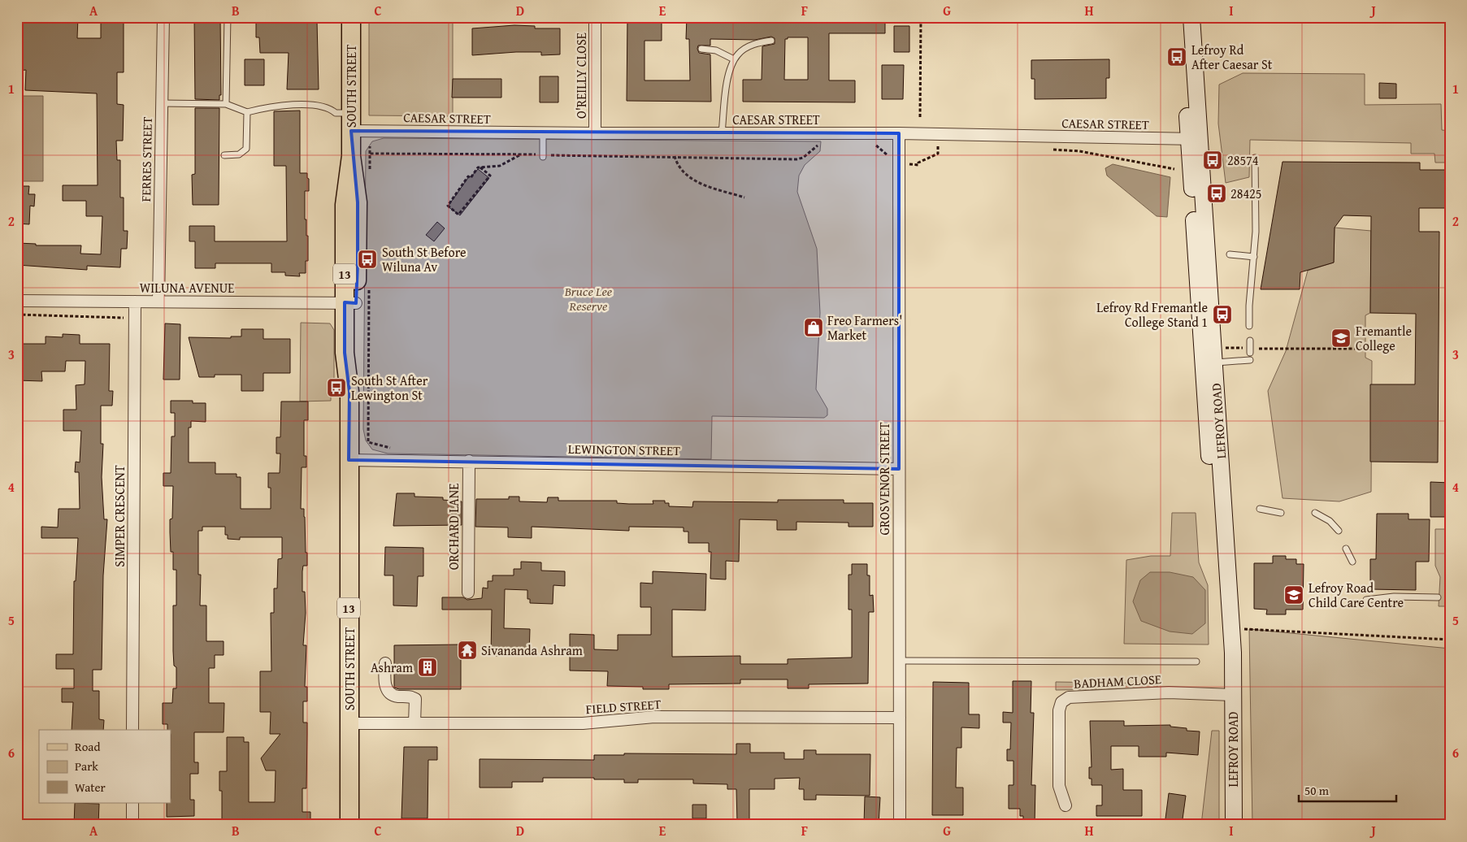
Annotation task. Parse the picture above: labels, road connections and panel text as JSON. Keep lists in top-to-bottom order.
{
  "streets": {
    "main road": ["SOUTH STREET", "13"],
    "street": [
      "O'REILLY CLOSE",
      "CAESAR STREET",
      "FERRES STREET",
      "WILUNA AVENUE",
      "LEFROY ROAD",
      "LEWINGTON STREET",
      "GROSVENOR STREET",
      "SIMPER CRESCENT",
      "ORCHARD LANE",
      "BADHAM CLOSE",
      "FIELD STREET"
    ]
  },
  "crossings": [
    ["O'REILLY CLOSE", "CAESAR STREET"],
    ["SOUTH STREET", "CAESAR STREET"],
    ["SOUTH STREET", "WILUNA AVENUE"],
    ["SOUTH STREET", "LEWINGTON STREET"],
    ["SOUTH STREET", "FIELD STREET"],
    ["CAESAR STREET", "LEFROY ROAD"],
    ["CAESAR STREET", "GROSVENOR STREET"],
    ["FERRES STREET", "WILUNA AVENUE"],
    ["WILUNA AVENUE", "SIMPER CRESCENT"],
    ["LEFROY ROAD", "BADHAM CLOSE"],
    ["LEWINGTON STREET", "GROSVENOR STREET"],
    ["LEWINGTON STREET", "ORCHARD LANE"],
    ["GROSVENOR STREET", "FIELD STREET"]
  ],
  "parks": ["Bruce Lee Reserve"],
  "places": {
    "bus stop": [
      "Lefroy Rd After Caesar St",
      "28574",
      "28425",
      "South St Before Wiluna Av",
      "Lefroy Rd Fremantle College Stand 1",
      "South St After Lewington St"
    ],
    "shop": ["Freo Farmers' Market"],
    "school or university": ["Fremantle College", "Lefroy Road Child Care Centre"],
    "temple": ["Sivananda Ashram"],
    "building": ["Ashram"]
  },
  "legend": ["Road", "Park", "Water"],
  "scale_bar": "50 m",
  "grid": {
    "columns": [
      "A",
      "B",
      "C",
      "D",
      "E",
      "F",
      "G",
      "H",
      "I",
      "J"
    ],
    "rows": [
      "1",
      "2",
      "3",
      "4",
      "5",
      "6"
    ]
  }
}
